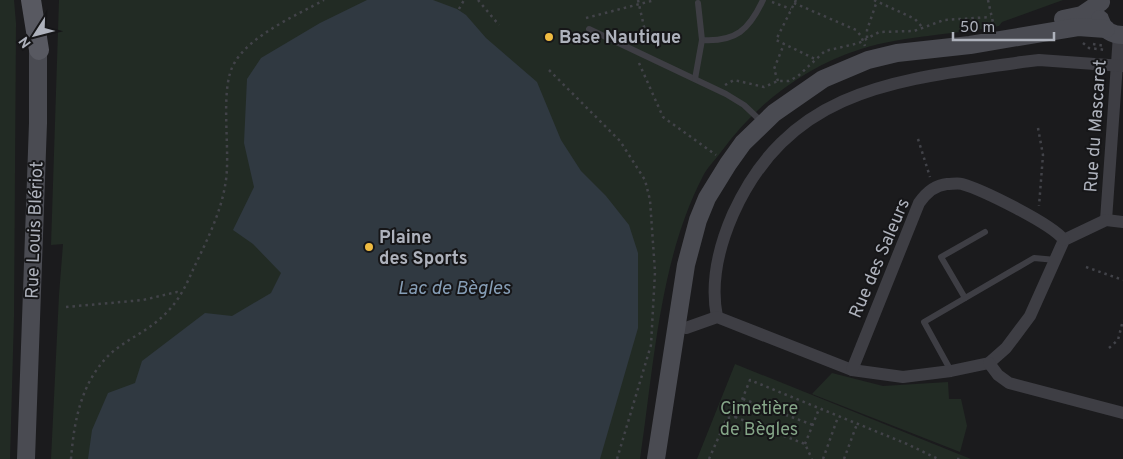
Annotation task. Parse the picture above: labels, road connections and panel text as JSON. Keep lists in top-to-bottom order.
{
  "streets": {
    "street": ["Rue du Mascaret", "Rue Louis Blériot", "Rue des Saleurs"]
  },
  "water": ["Lac de Bègles"],
  "parks": ["Cimetière de Bègles"],
  "places": ["Base Nautique", "Plaine des Sports"],
  "scale_bar": "50 m",
  "north": "bottom left"
}
